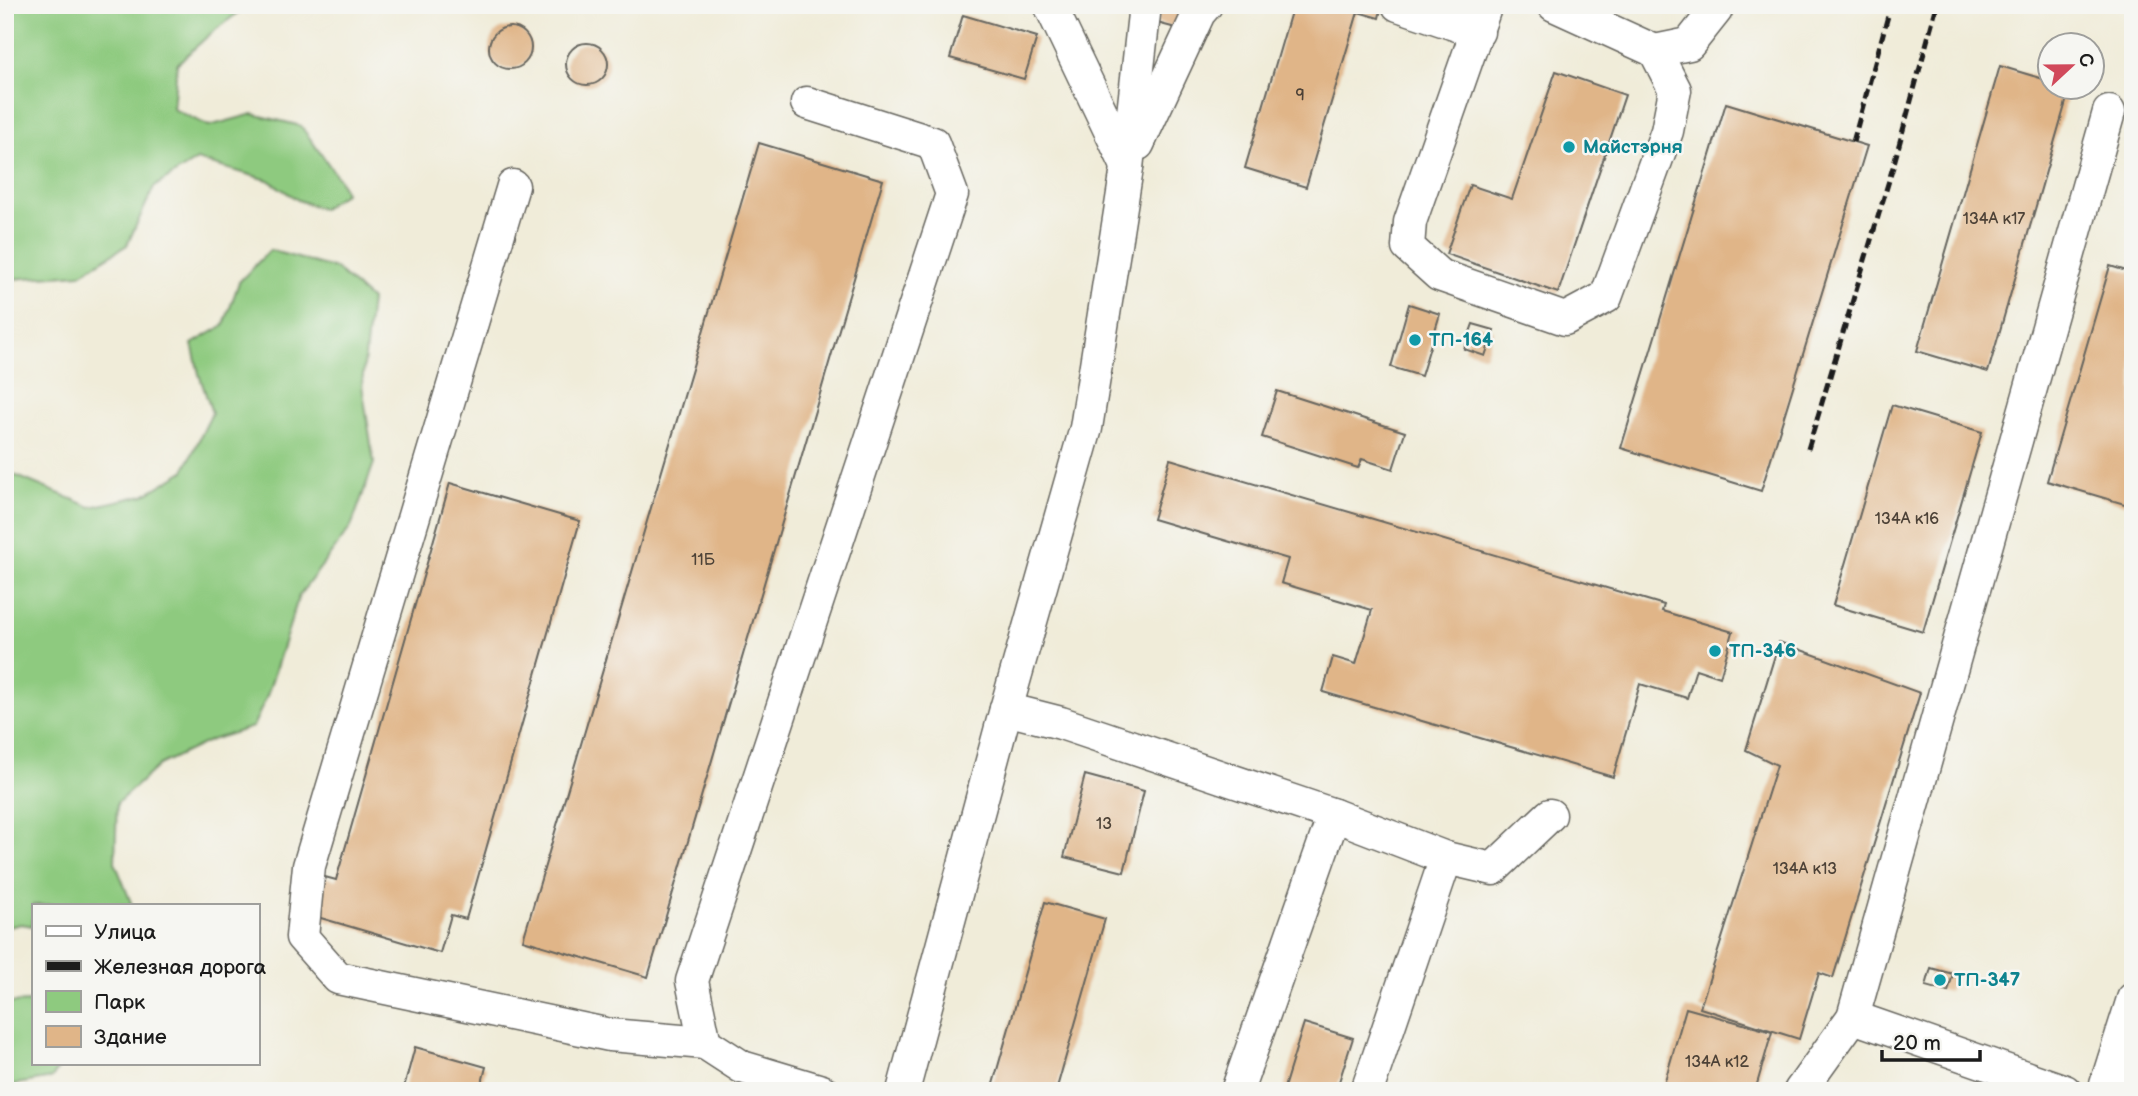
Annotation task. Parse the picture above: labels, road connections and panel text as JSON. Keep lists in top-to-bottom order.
{
  "places": [
    "Майстэрня",
    "ТП-164",
    "ТП-346",
    "ТП-347"
  ],
  "house_numbers": [
    "9",
    "134А к17",
    "134А к16",
    "11Б",
    "13",
    "134А к13",
    "134А к12"
  ],
  "legend": [
    "Улица",
    "Железная дорога",
    "Парк",
    "Здание"
  ],
  "scale_bar": "20 m",
  "north": "right"
}
